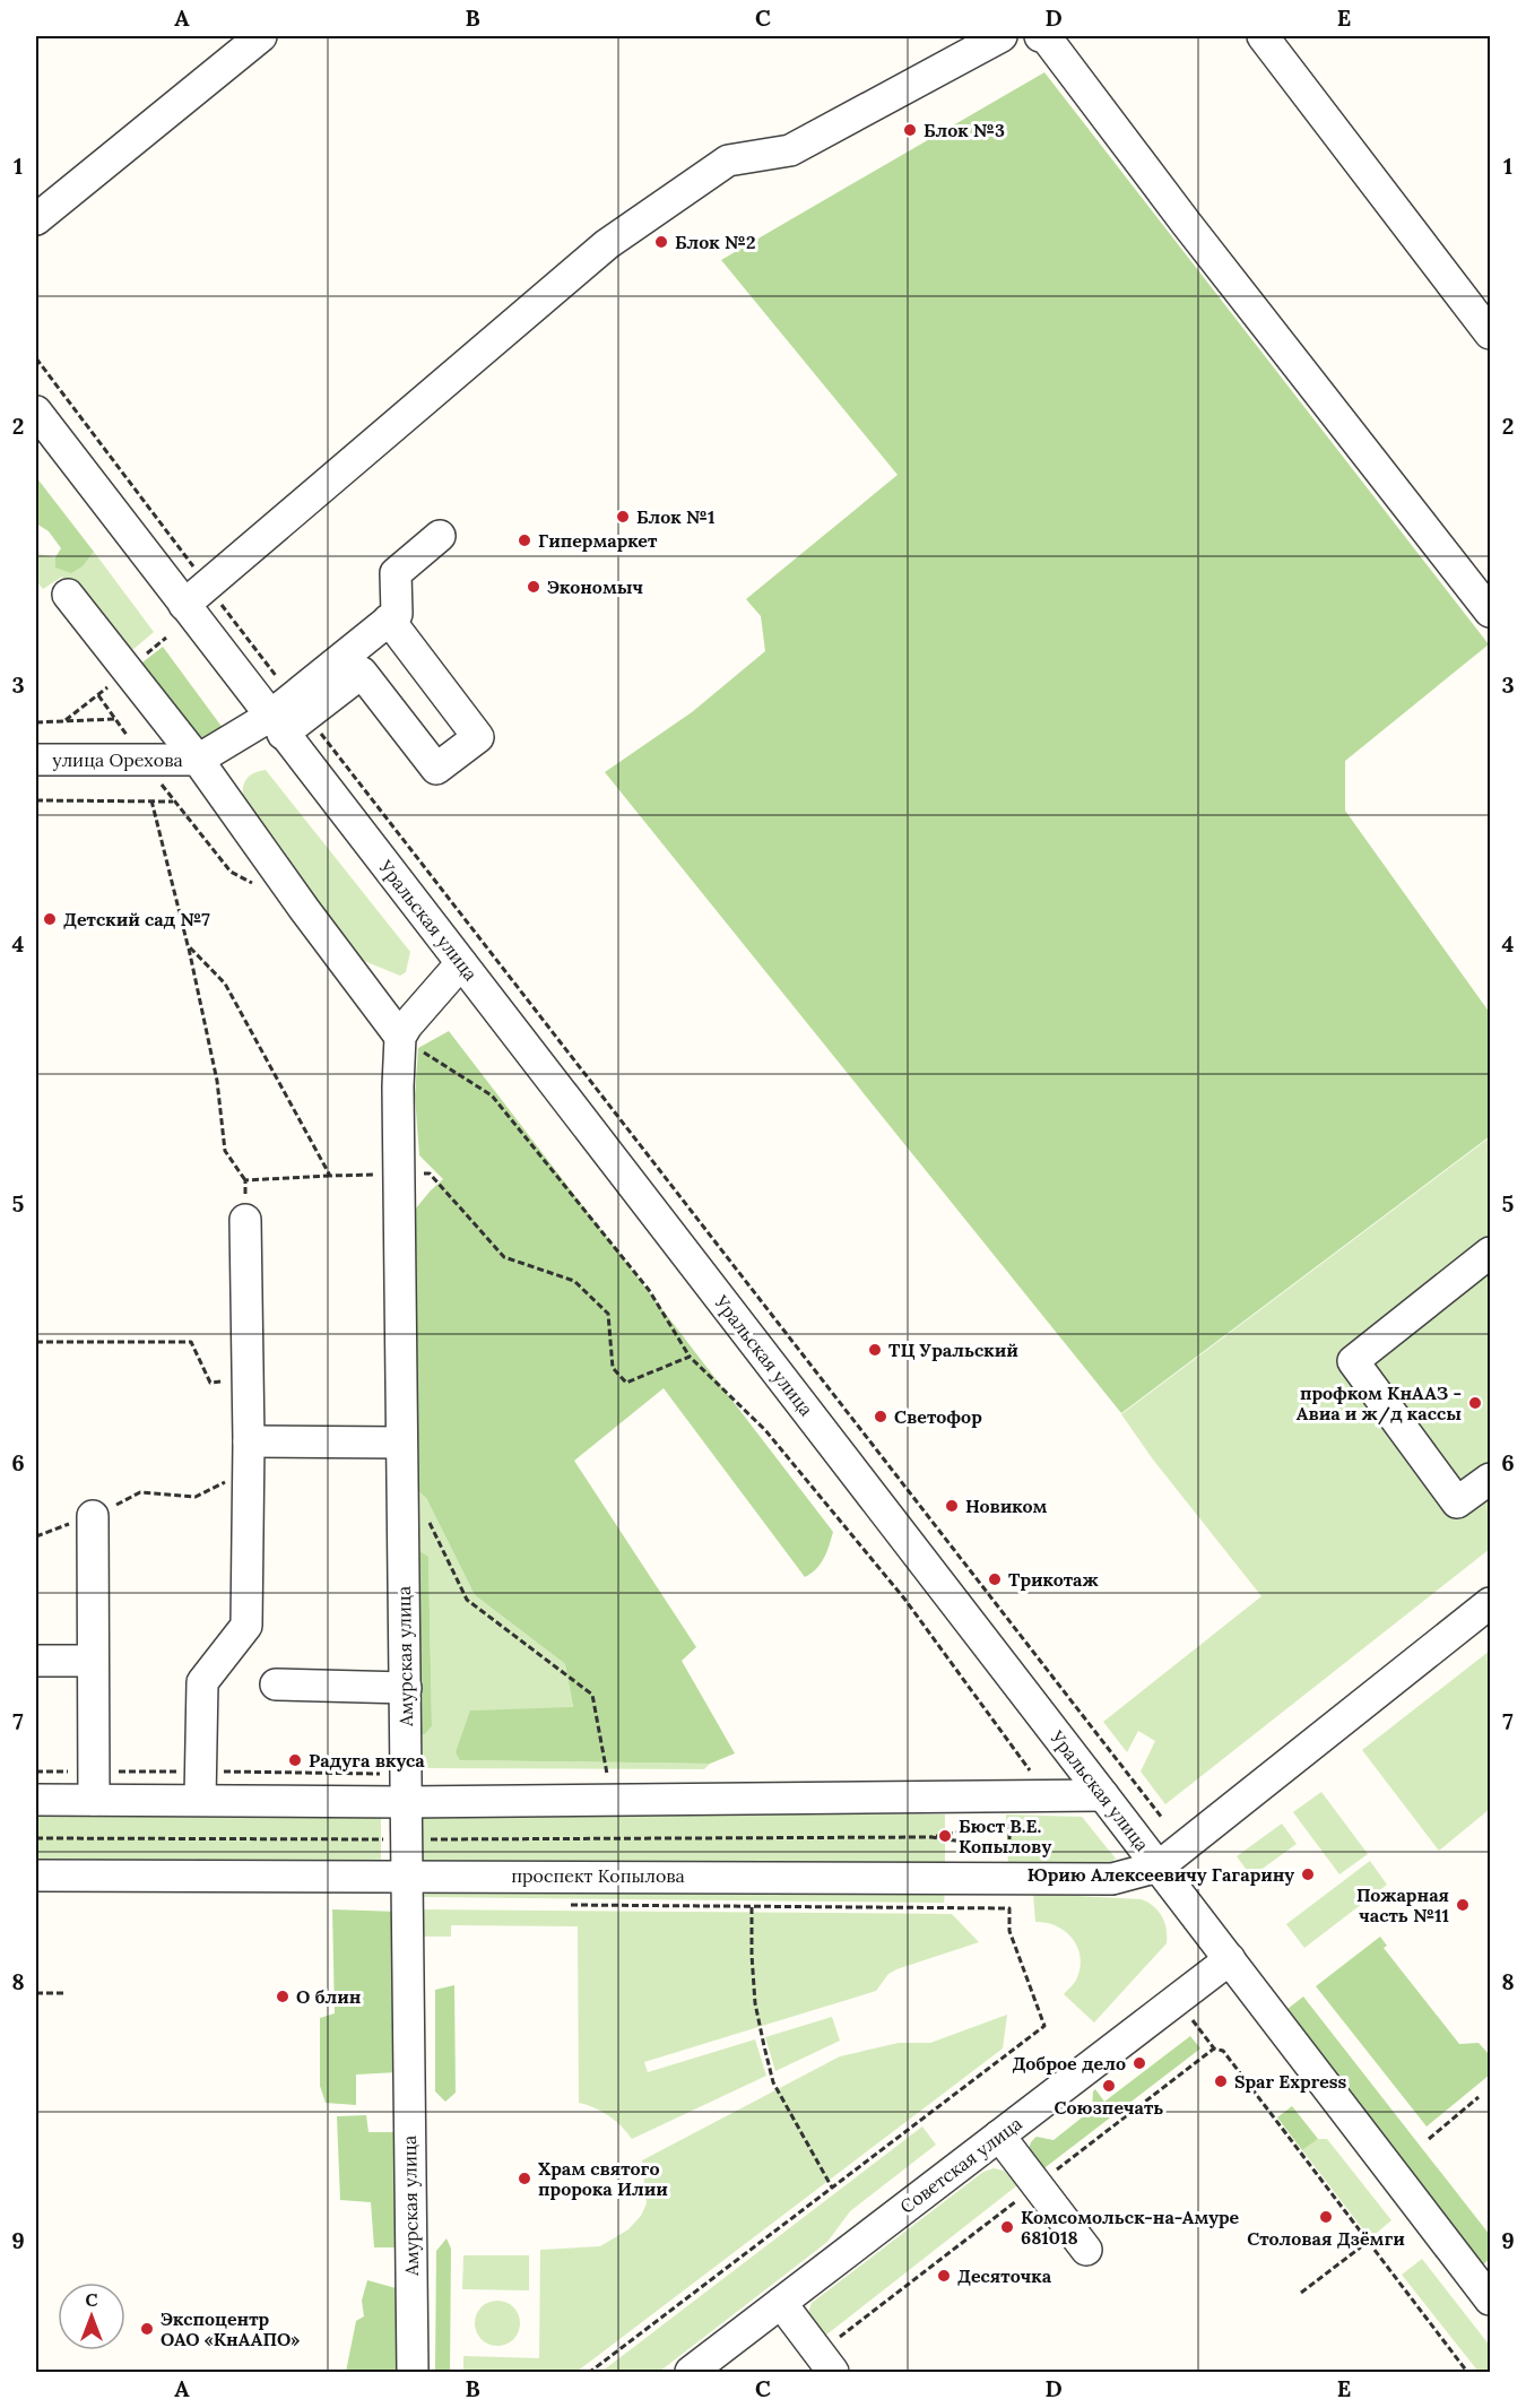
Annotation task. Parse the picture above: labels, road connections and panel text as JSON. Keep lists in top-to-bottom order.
{
  "streets": {
    "street": [
      "улица Орехова",
      "Уральская улица",
      "Амурская улица",
      "проспект Копылова",
      "Советская улица"
    ]
  },
  "crossings": [
    ["улица Орехова", "Уральская улица"],
    ["Уральская улица", "проспект Копылова"],
    ["Уральская улица", "Советская улица"],
    ["Амурская улица", "проспект Копылова"]
  ],
  "places": [
    "Блок №3",
    "Блок №2",
    "Блок №1",
    "Гипермаркет",
    "Экономыч",
    "Детский сад №7",
    "ТЦ Уральский",
    "профком КнААЗ - Авиа и ж/д кассы",
    "Светофор",
    "Новиком",
    "Трикотаж",
    "Радуга вкуса",
    "Бюст В.Е. Копылову",
    "Юрию Алексеевичу Гагарину",
    "Пожарная часть №11",
    "О блин",
    "Доброе дело",
    "Spar Express",
    "Союзпечать",
    "Храм святого пророка Илии",
    "Столовая Дзёмги",
    "Комсомольск-на-Амуре 681018",
    "Десяточка",
    "Экспоцентр ОАО «КнААПО»"
  ],
  "north": "top",
  "grid": {
    "columns": [
      "A",
      "B",
      "C",
      "D",
      "E"
    ],
    "rows": [
      "1",
      "2",
      "3",
      "4",
      "5",
      "6",
      "7",
      "8",
      "9"
    ]
  }
}
